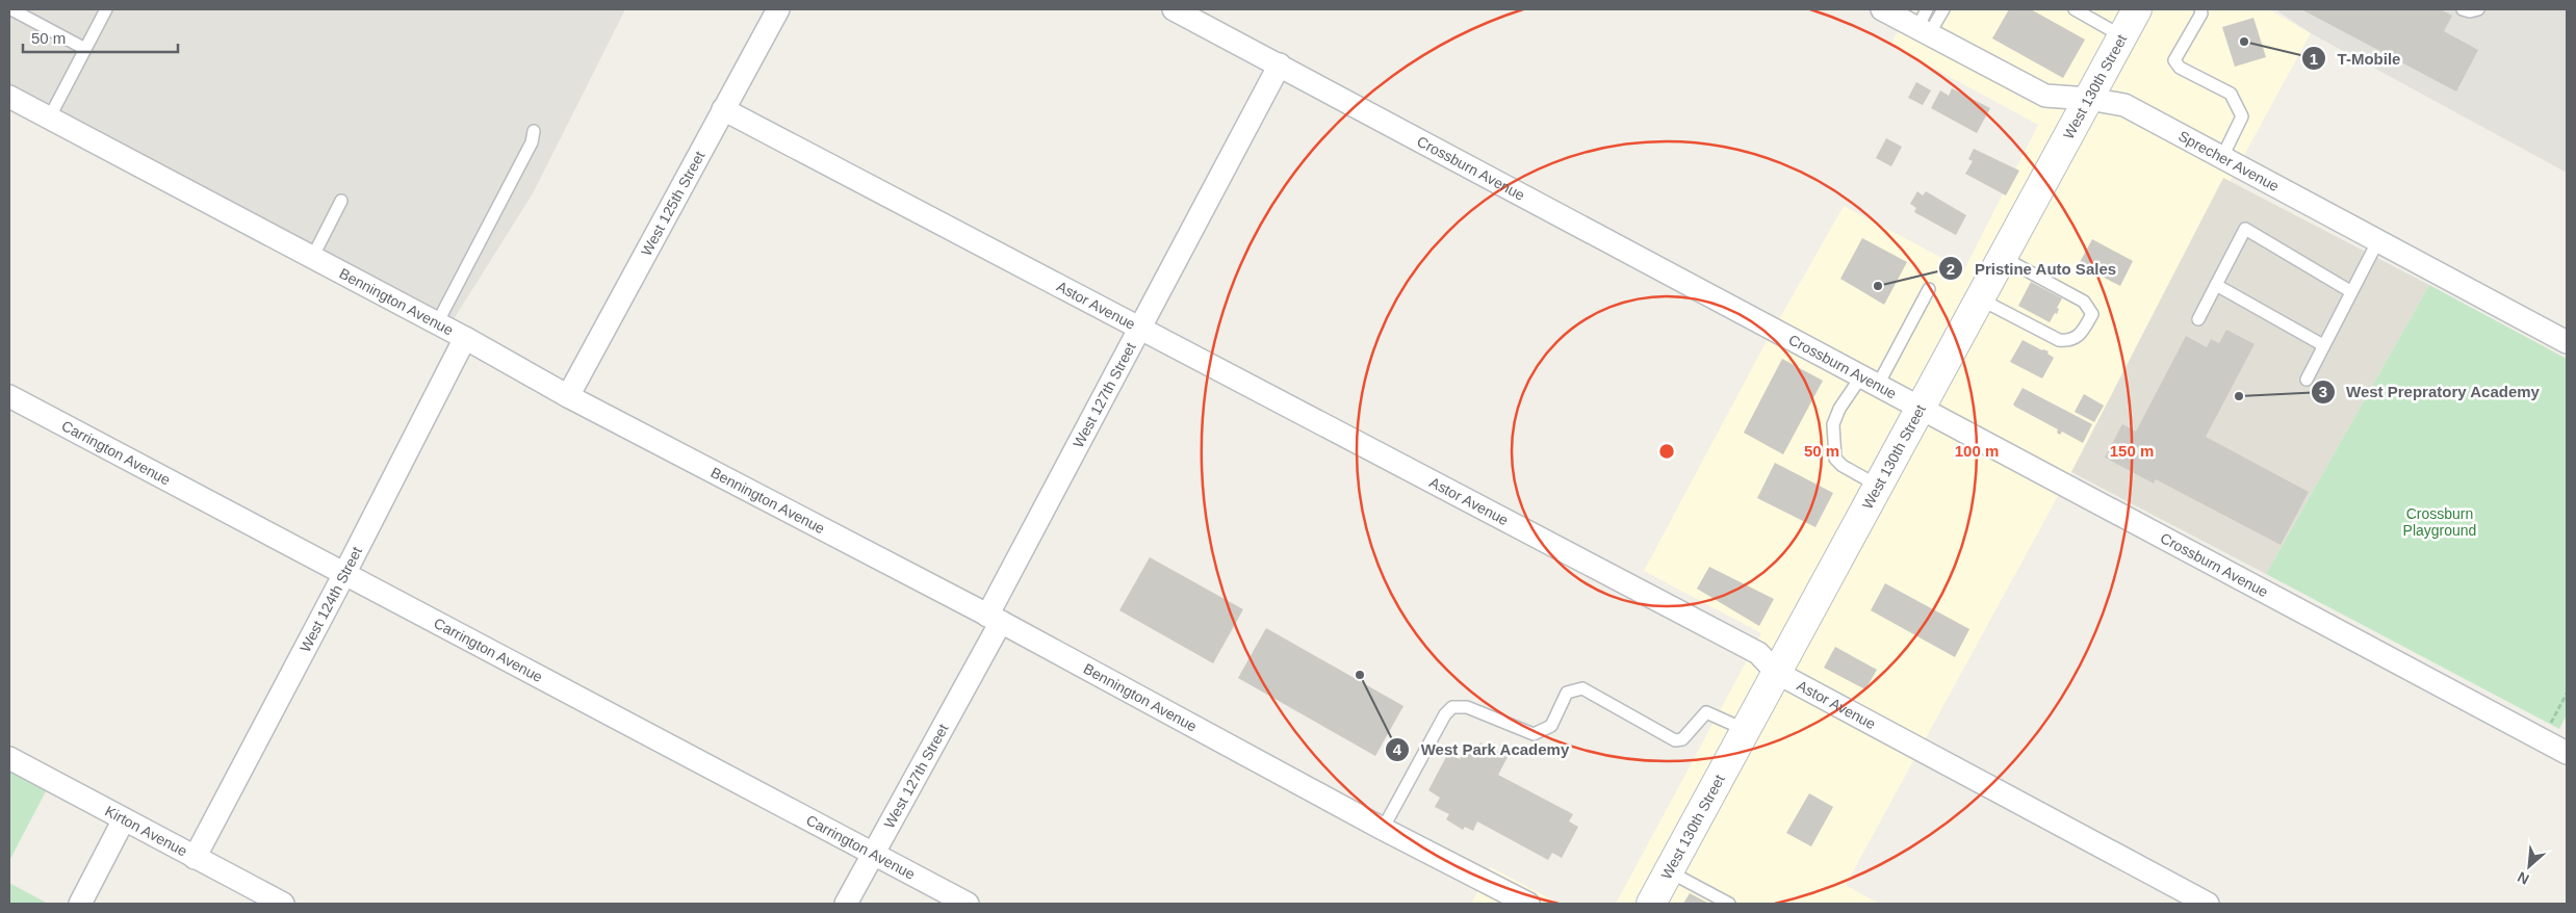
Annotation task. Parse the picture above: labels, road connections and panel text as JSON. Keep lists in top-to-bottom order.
{
  "streets": {
    "main road": ["West 130th Street"],
    "street": [
      "Sprecher Avenue",
      "Crossburn Avenue",
      "West 125th Street",
      "Bennington Avenue",
      "Astor Avenue",
      "West 127th Street",
      "Carrington Avenue",
      "West 124th Street",
      "Kirton Avenue"
    ]
  },
  "crossings": [
    ["West 130th Street", "Sprecher Avenue"],
    ["West 130th Street", "Crossburn Avenue"],
    ["West 130th Street", "Astor Avenue"],
    ["Crossburn Avenue", "West 127th Street"],
    ["West 125th Street", "Bennington Avenue"],
    ["West 125th Street", "Astor Avenue"],
    ["Bennington Avenue", "West 127th Street"],
    ["Bennington Avenue", "West 124th Street"],
    ["Astor Avenue", "West 127th Street"],
    ["West 127th Street", "Carrington Avenue"],
    ["Carrington Avenue", "West 124th Street"],
    ["West 124th Street", "Kirton Avenue"]
  ],
  "parks": ["Crossburn Playground"],
  "places": [
    "T-Mobile",
    "Pristine Auto Sales",
    "West Prepratory Academy",
    "West Park Academy"
  ],
  "scale_bar": "50 m",
  "north": "bottom left",
  "rings": ["50 m", "100 m", "150 m"]
}
